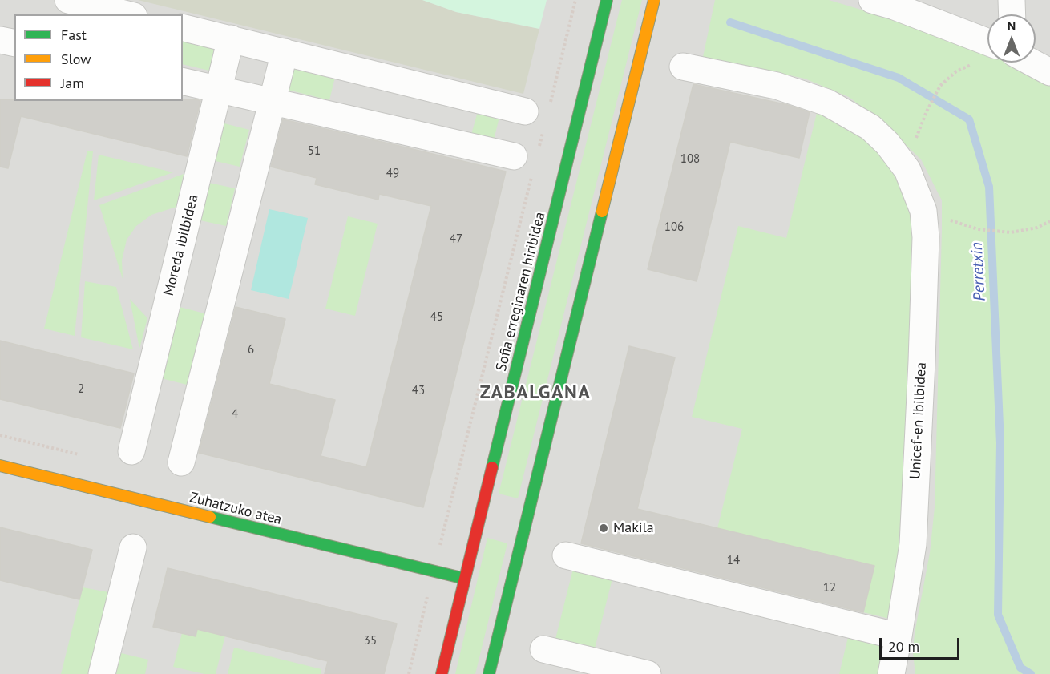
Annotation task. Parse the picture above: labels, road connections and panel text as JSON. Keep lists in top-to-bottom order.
{
  "streets": {
    "main road": ["Sofia erreginaren hiribidea", "Zuhatzuko atea"],
    "street": ["Moreda ibilbidea", "Unicef-en ibilbidea"]
  },
  "crossings": [
    ["Sofia erreginaren hiribidea", "Zuhatzuko atea"]
  ],
  "districts": ["ZABALGANA"],
  "water": ["Perretxin"],
  "places": ["Makila"],
  "house_numbers": [
    "51",
    "108",
    "49",
    "106",
    "47",
    "45",
    "6",
    "2",
    "43",
    "4",
    "14",
    "12",
    "35"
  ],
  "legend": ["Fast", "Slow", "Jam"],
  "scale_bar": "20 m",
  "north": "top"
}
